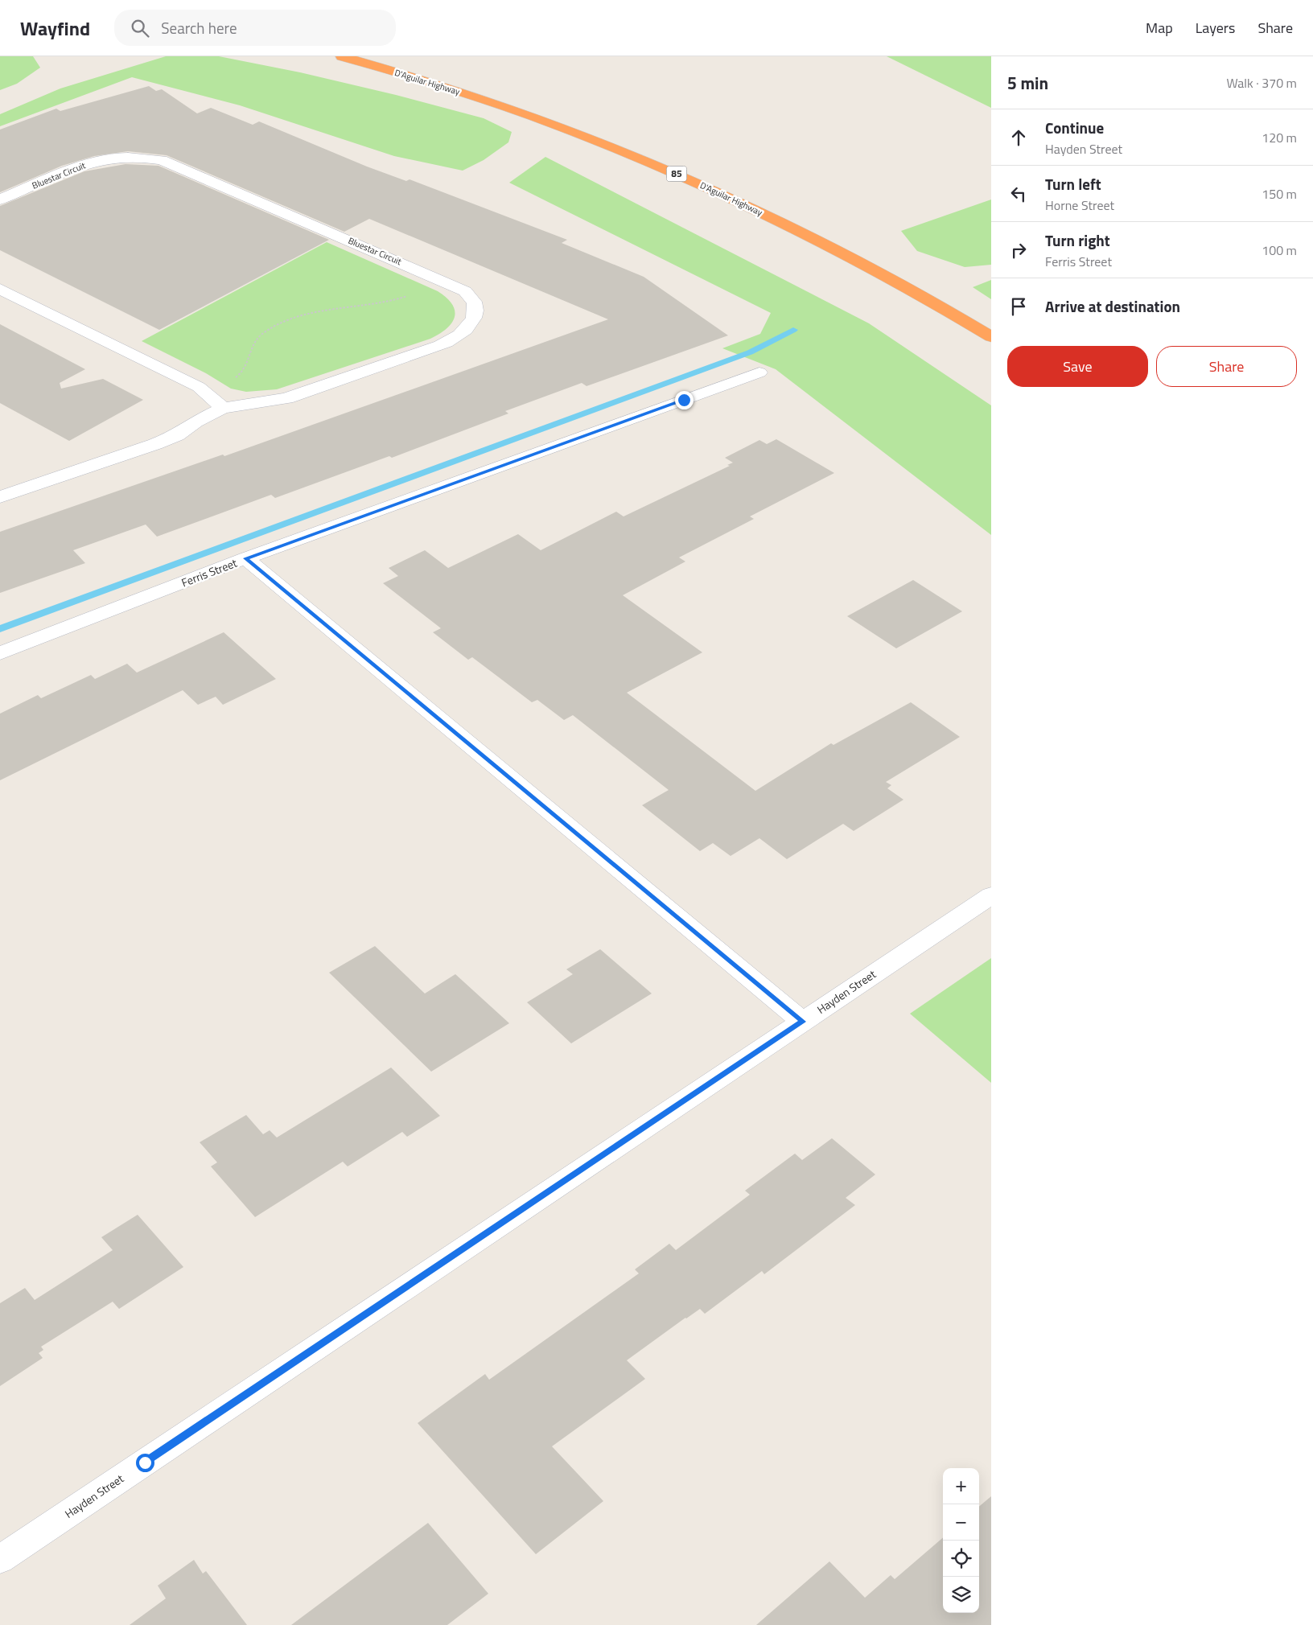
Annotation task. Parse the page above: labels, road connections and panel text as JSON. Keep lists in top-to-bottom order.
{
  "streets": {
    "highway": ["D'Aguilar Highway", "85"],
    "street": ["Bluestar Circuit", "Ferris Street", "Hayden Street"]
  },
  "page": {
    "header": "Wayfind",
    "search": "Search here",
    "nav": ["Map", "Layers", "Share"],
    "heading": ["5 min", "Walk · 370 m"],
    "list": [
      ["Continue", "Hayden Street", "120 m"],
      ["Turn left", "Horne Street", "150 m"],
      ["Turn right", "Ferris Street", "100 m"],
      "Arrive at destination"
    ],
    "buttons": ["Save", "Share"],
    "map_buttons": ["+", "−"]
  }
}
